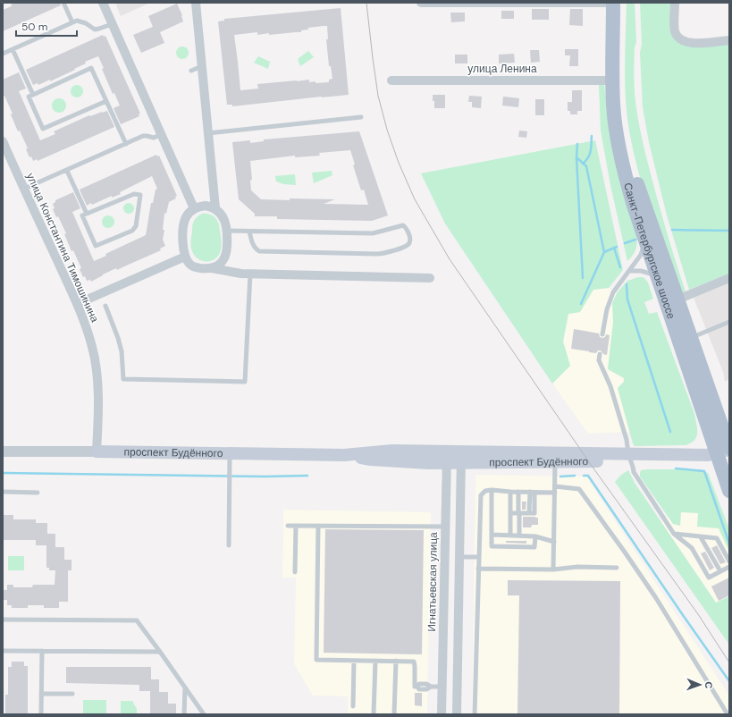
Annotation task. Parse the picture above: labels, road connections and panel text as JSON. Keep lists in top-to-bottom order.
{
  "streets": {
    "main road": ["Санкт-Петербургское шоссе", "проспект Будённого"],
    "street": ["улица Ленина", "улица Константина Тимошинина", "Игнатьевская улица"]
  },
  "crossings": [
    ["улица Ленина", "Санкт-Петербургское шоссе"],
    ["улица Константина Тимошинина", "проспект Будённого"],
    ["Санкт-Петербургское шоссе", "проспект Будённого"],
    ["проспект Будённого", "Игнатьевская улица"]
  ],
  "scale_bar": "50 m",
  "north": "right"
}
